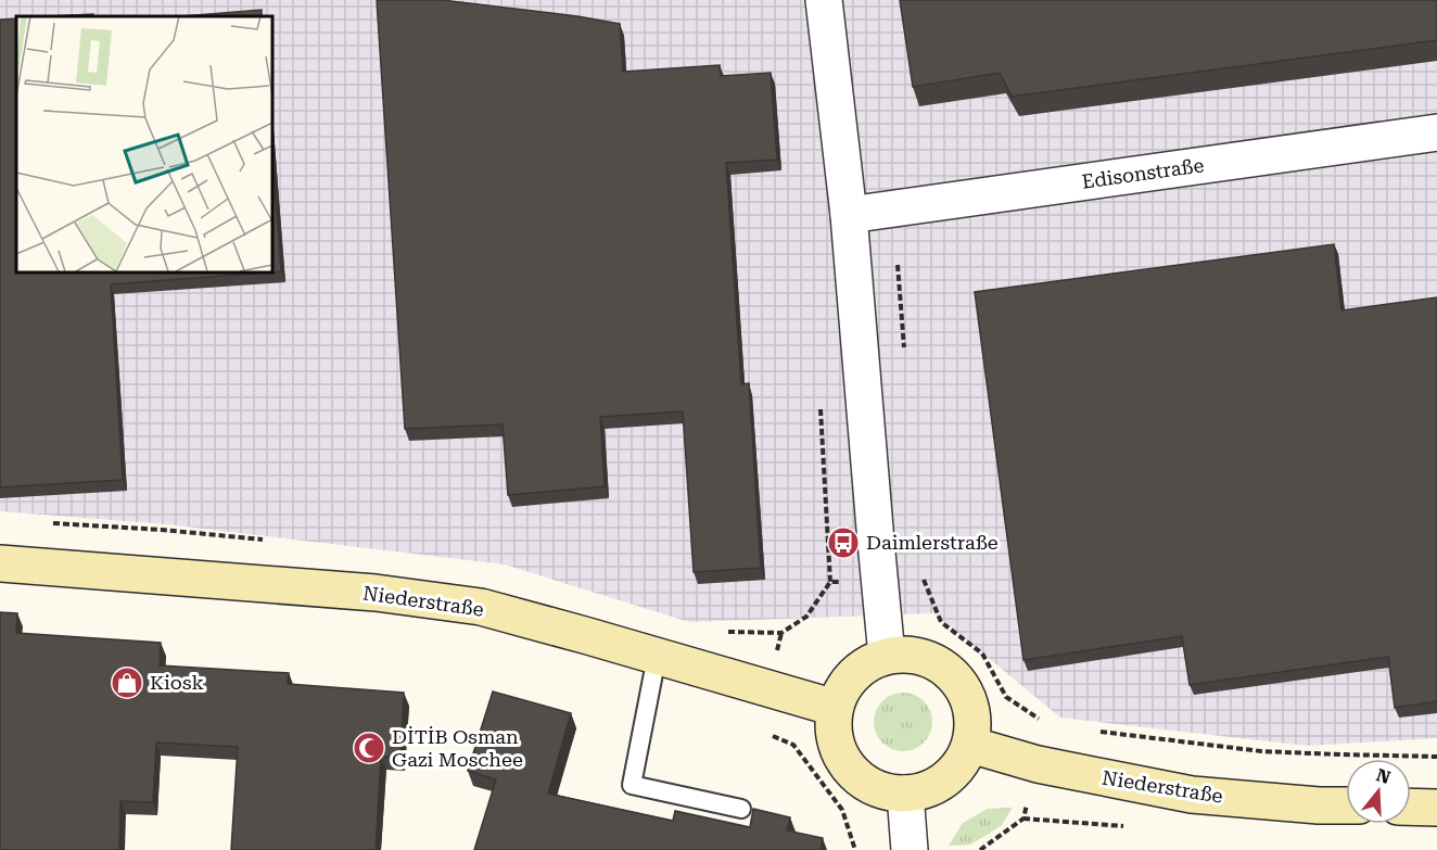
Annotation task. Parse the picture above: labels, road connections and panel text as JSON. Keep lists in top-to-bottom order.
{
  "streets": {
    "street": ["Edisonstraße", "Niederstraße"]
  },
  "places": {
    "bus stop": ["Daimlerstraße"],
    "shop": ["Kiosk"],
    "mosque": ["DİTİB Osman Gazi Moschee"]
  },
  "north": "top"
}
